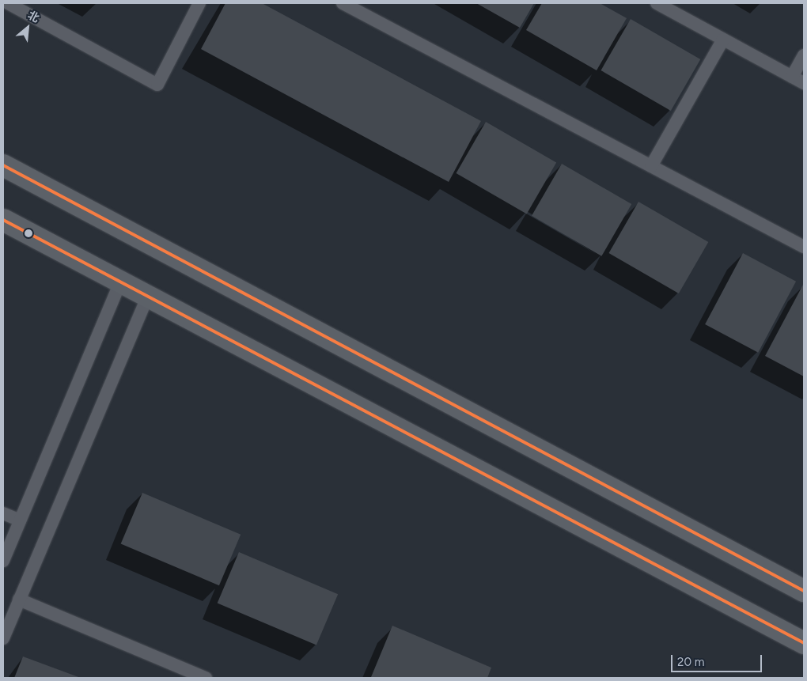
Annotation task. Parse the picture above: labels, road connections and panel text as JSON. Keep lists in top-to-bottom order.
{
  "scale_bar": "20 m",
  "north": "top right"
}
